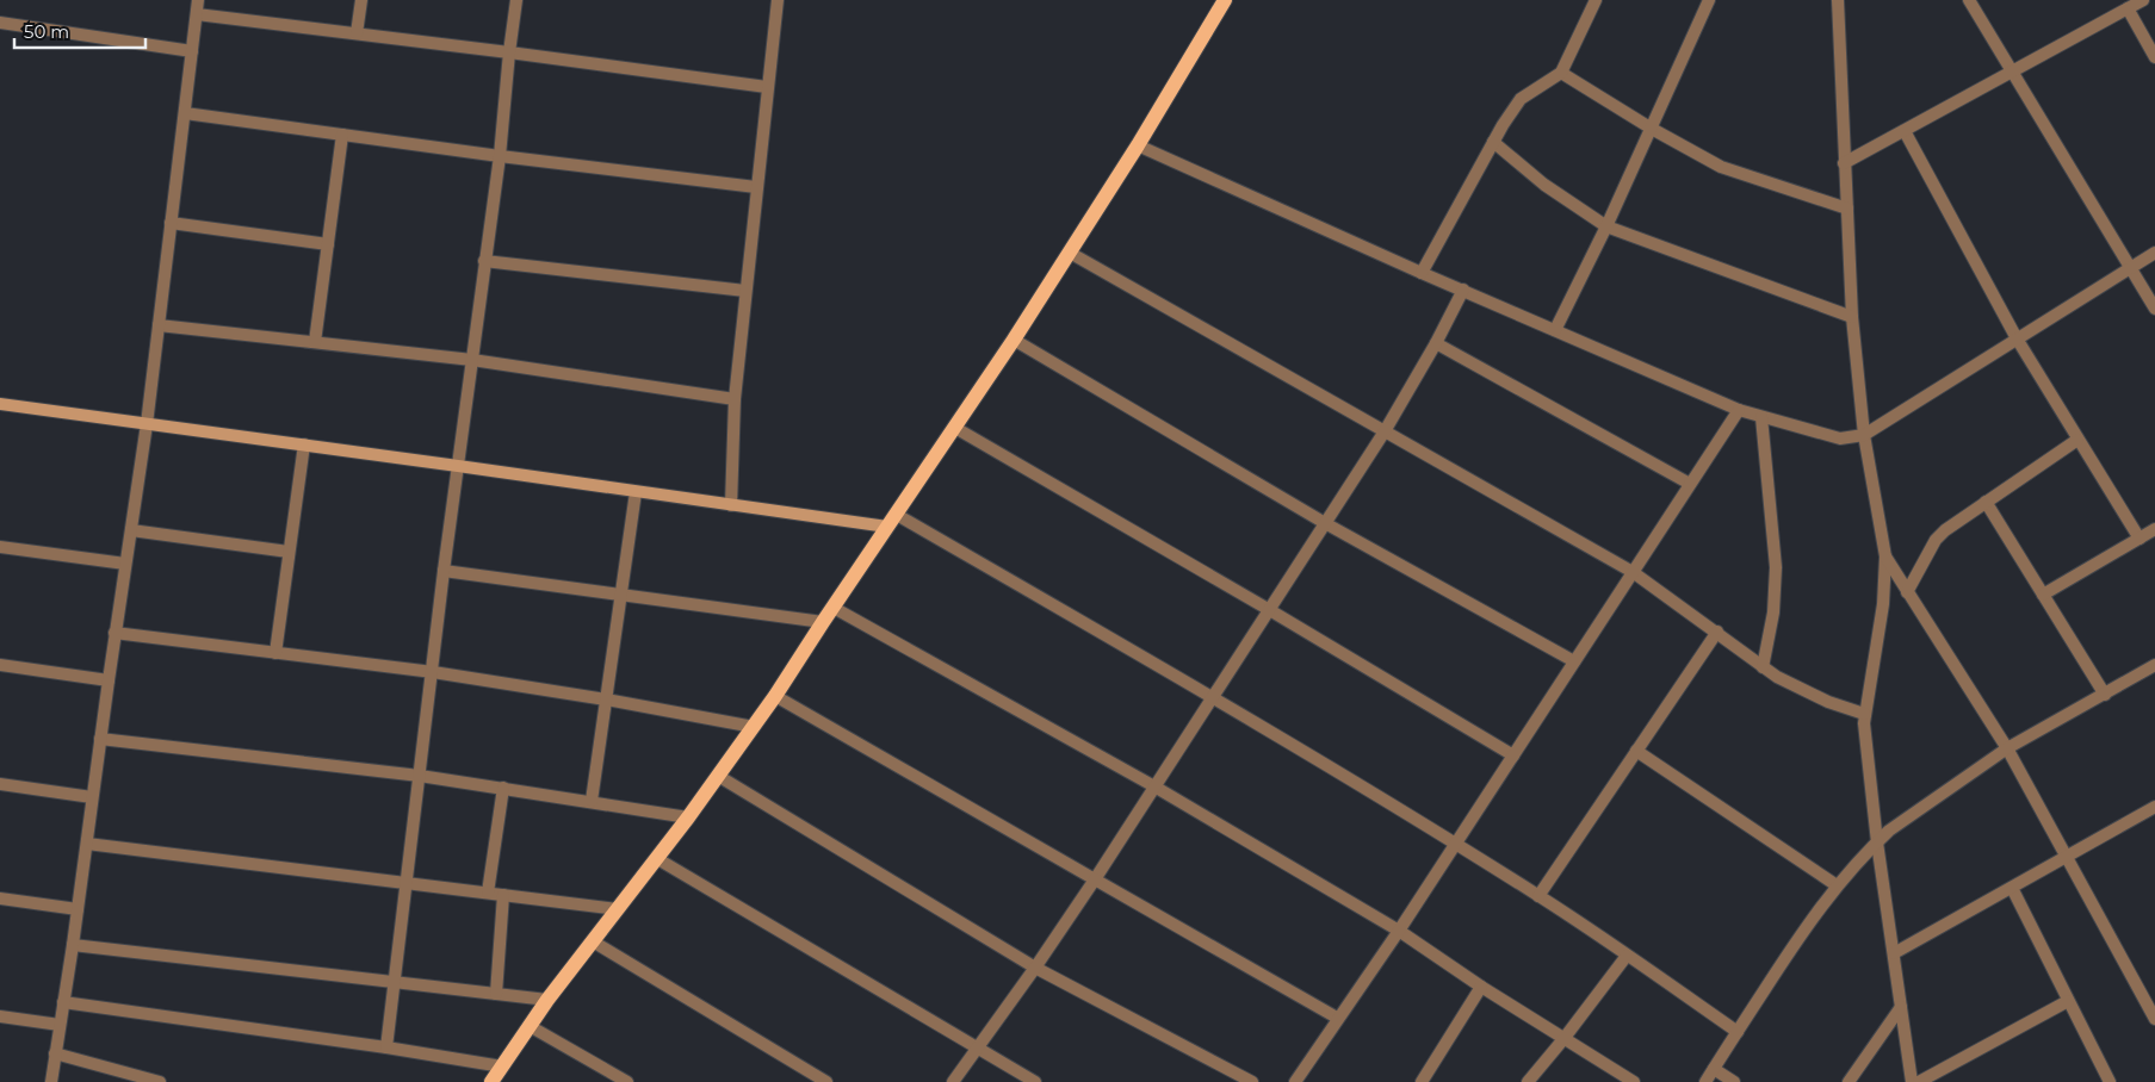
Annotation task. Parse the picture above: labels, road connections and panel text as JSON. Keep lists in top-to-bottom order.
{
  "scale_bar": "50 m"
}
